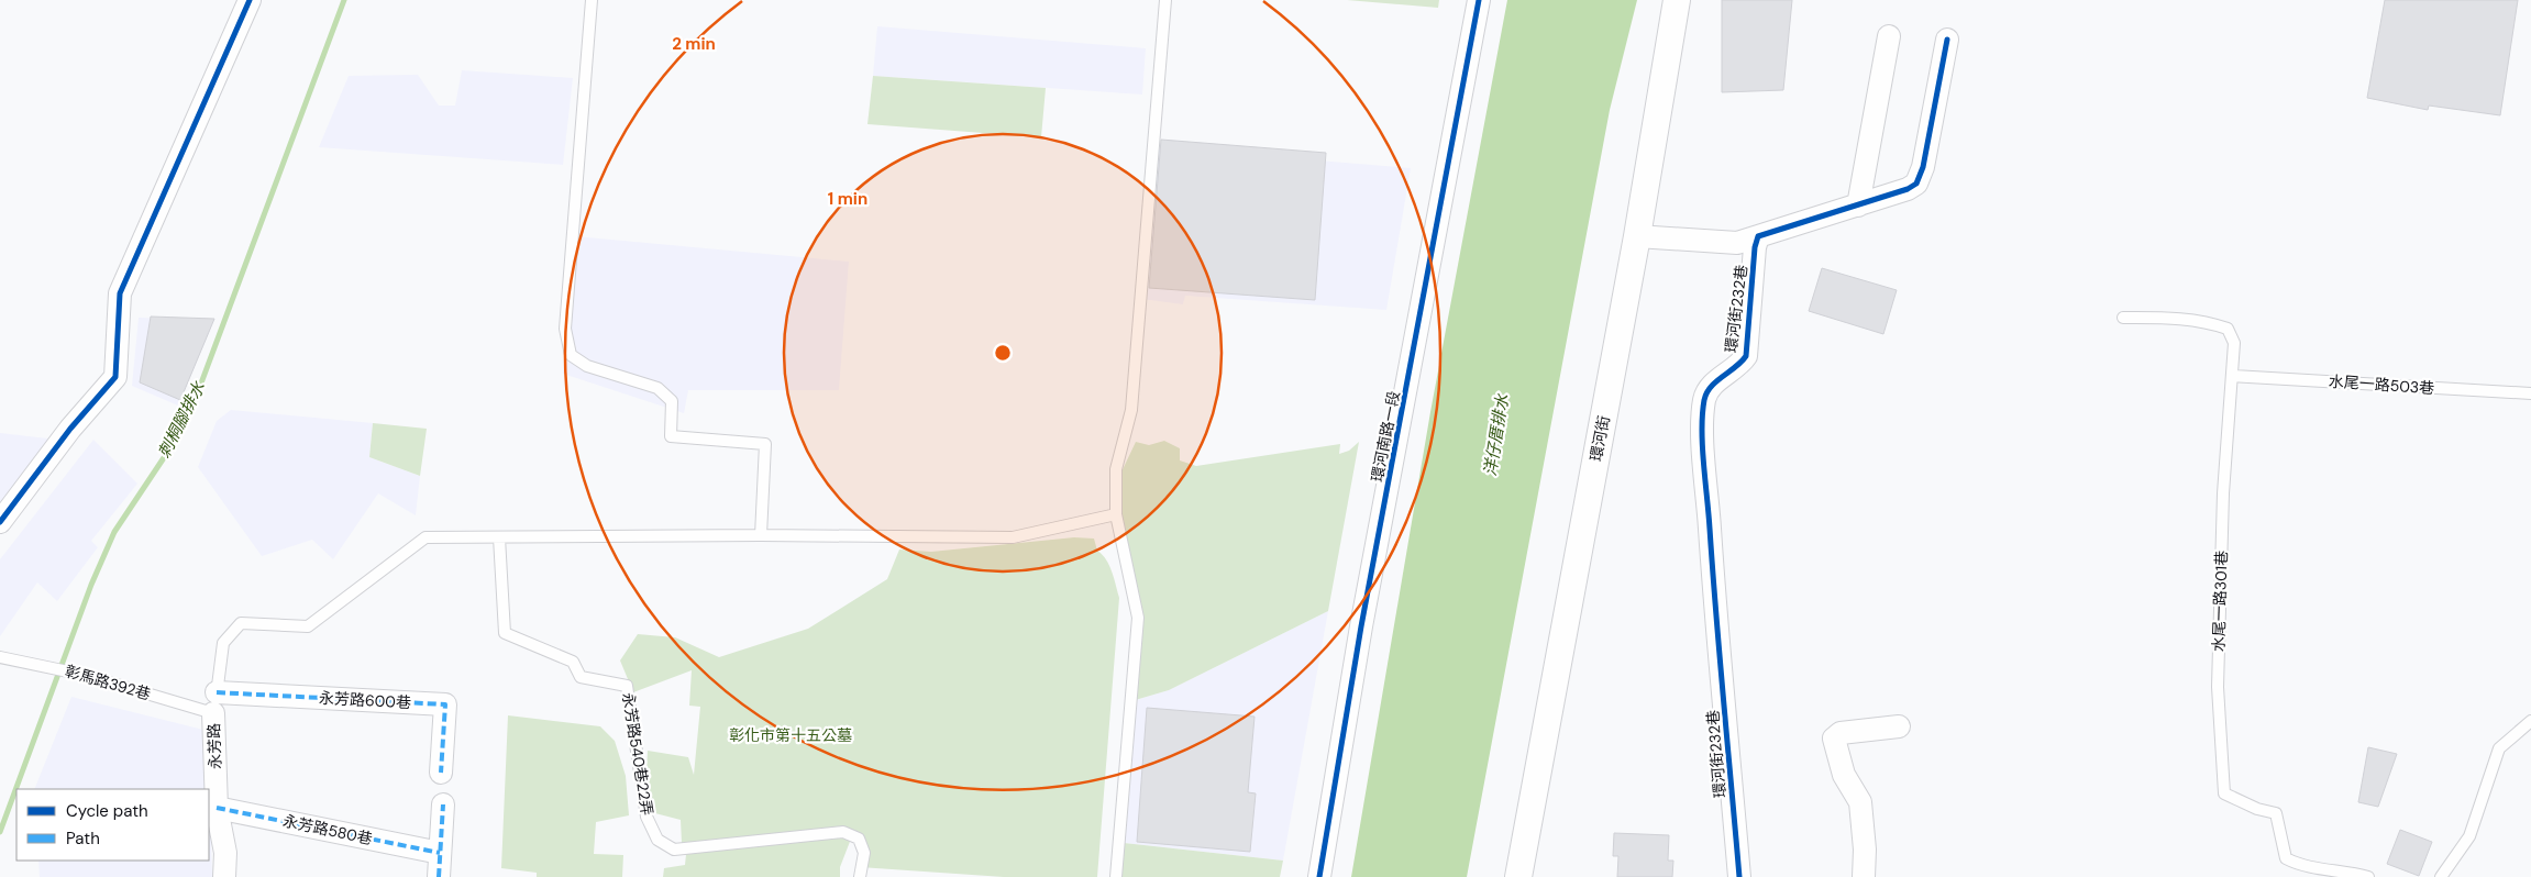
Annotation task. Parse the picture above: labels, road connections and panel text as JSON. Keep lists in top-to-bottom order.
{
  "streets": {
    "street": [
      "環河街232巷",
      "環河南路一段",
      "環河街",
      "永芳路600巷",
      "永芳路",
      "永芳路580巷"
    ],
    "lane": [
      "水尾一路503巷",
      "水尾一路301巷",
      "彰馬路392巷",
      "永芳路540巷22弄"
    ]
  },
  "crossings": [
    ["環河街232巷", "環河街"],
    ["水尾一路503巷", "水尾一路301巷"],
    ["彰馬路392巷", "永芳路600巷"],
    ["彰馬路392巷", "永芳路"],
    ["永芳路600巷", "永芳路"],
    ["永芳路", "永芳路580巷"]
  ],
  "water": ["刺桐腳排水", "洋仔厝排水"],
  "parks": ["彰化市第十五公墓"],
  "legend": ["Cycle path", "Path"],
  "rings": ["2 min", "1 min"]
}
